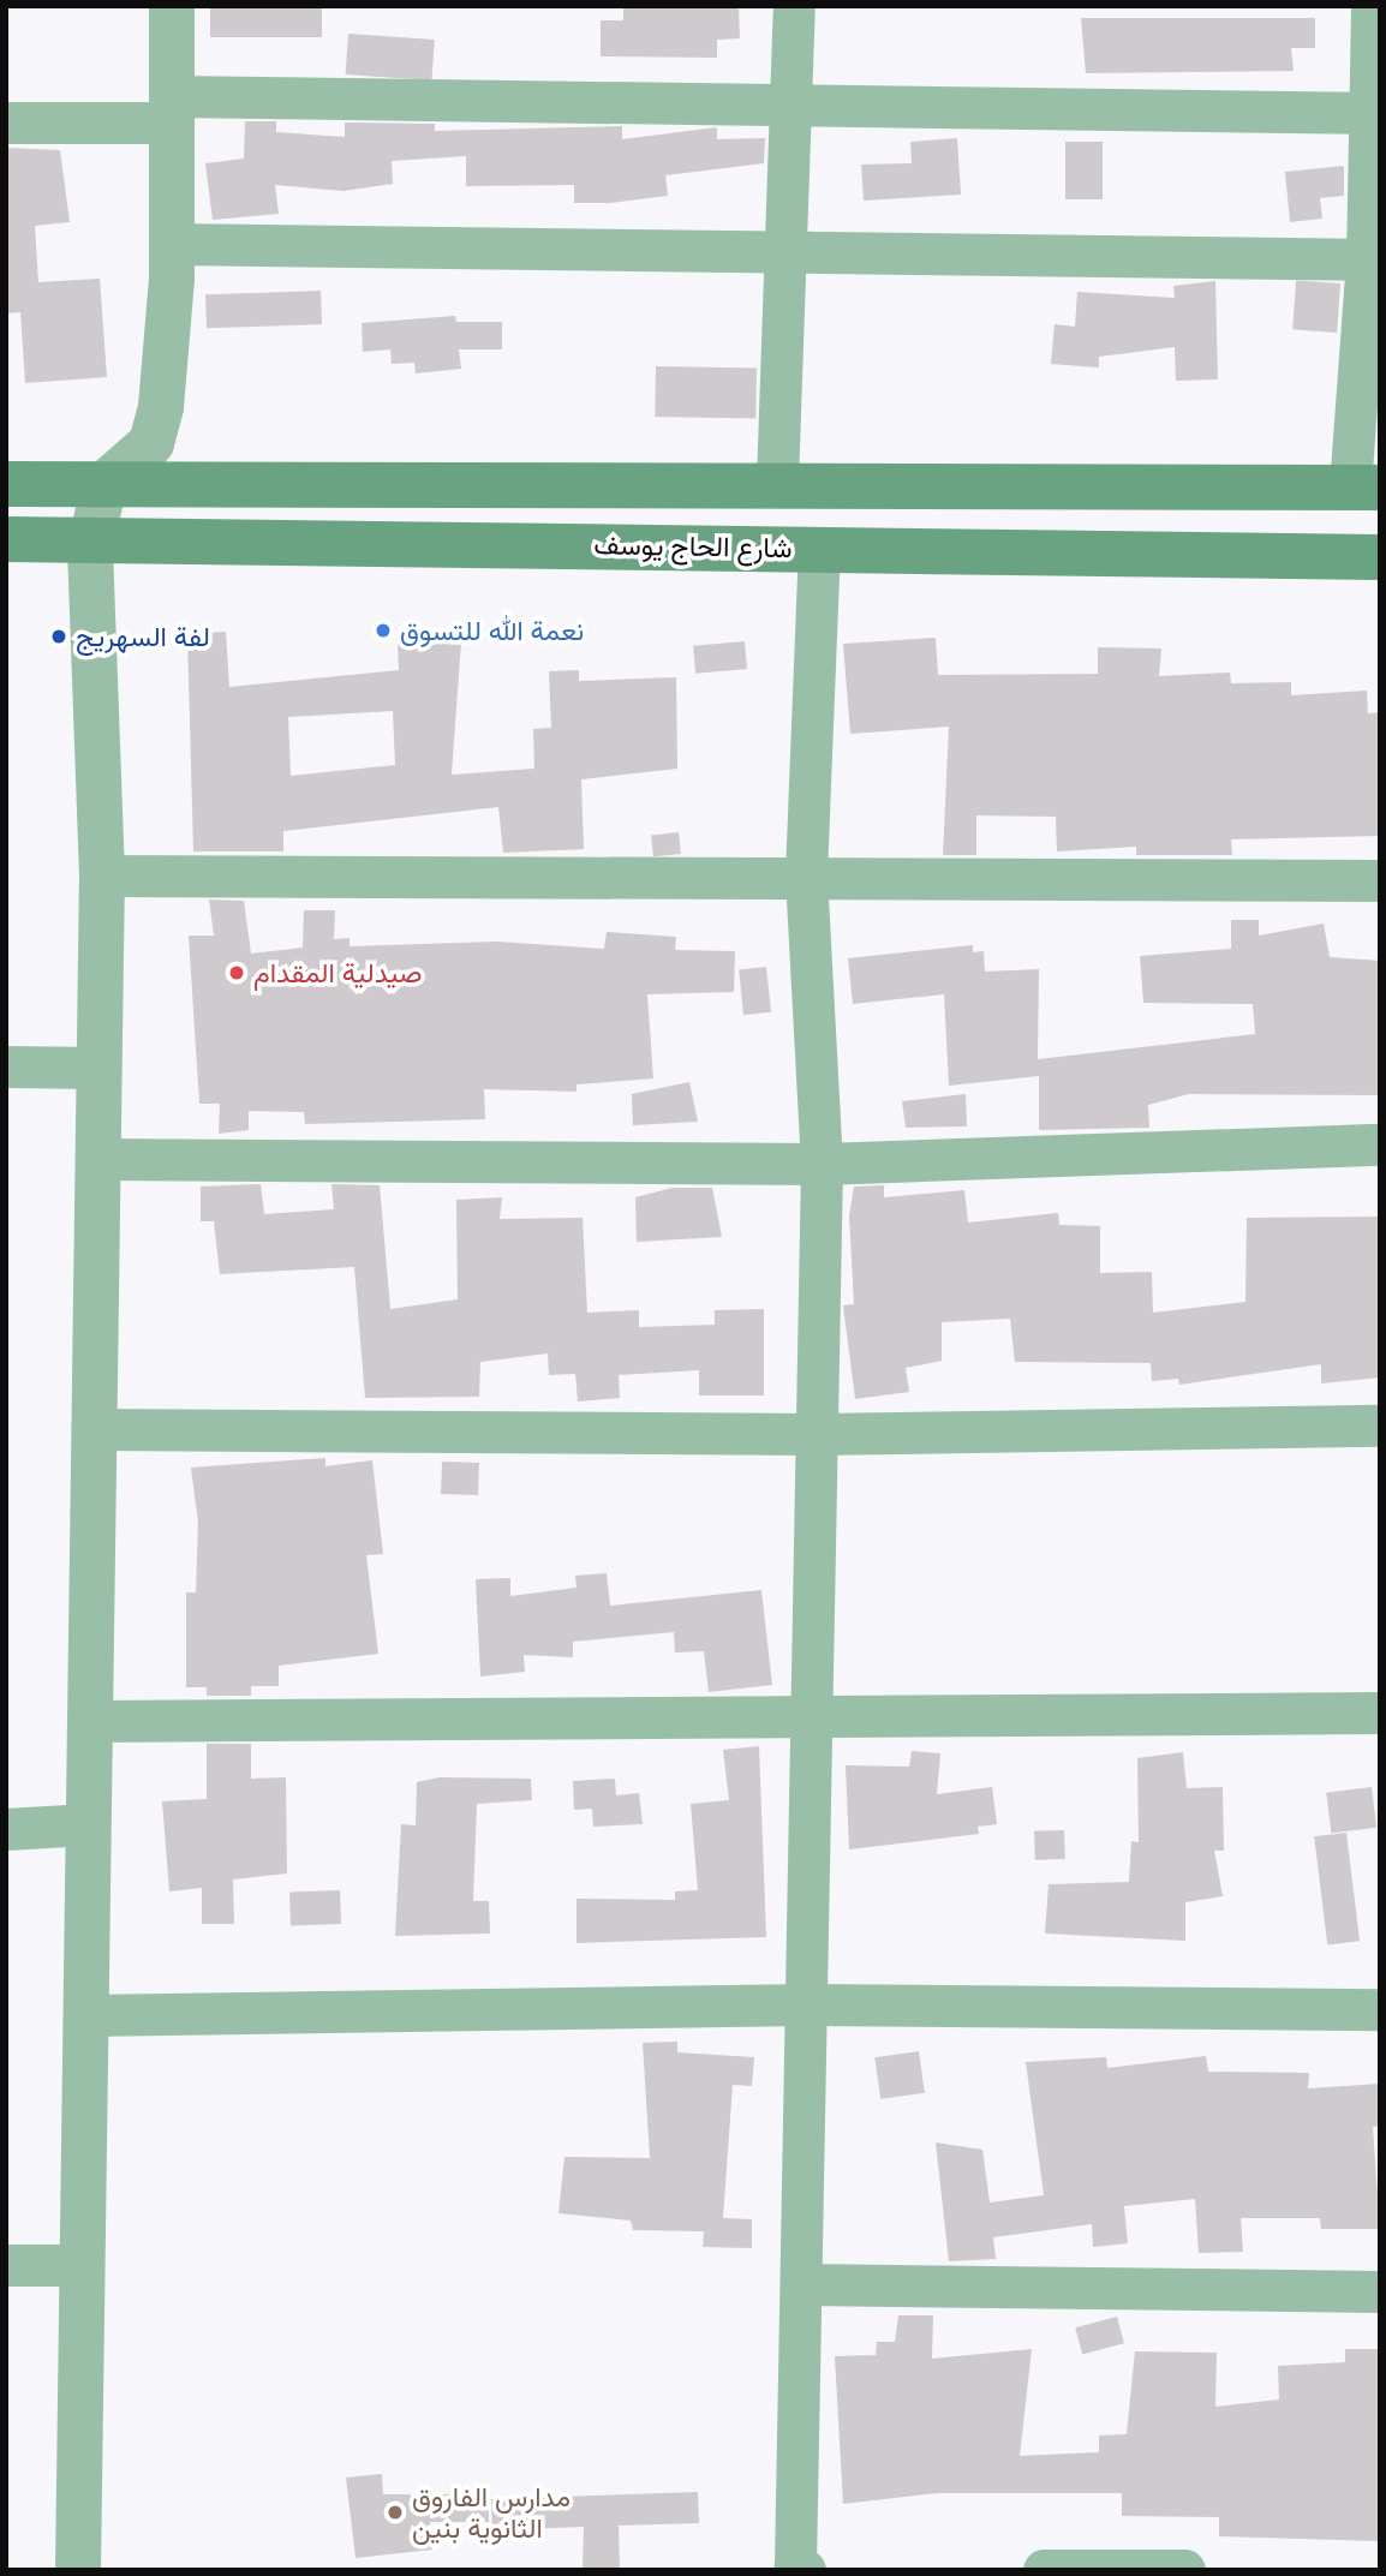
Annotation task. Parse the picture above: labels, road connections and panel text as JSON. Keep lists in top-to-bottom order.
{
  "streets": {
    "main road": ["شارع الحاج يوسف"]
  },
  "places": [
    "نعمة الله للتسوق",
    "لفة السهريج",
    "صيدلية المقدام",
    "مدارس الفاروق الثانوية بنين"
  ]
}
